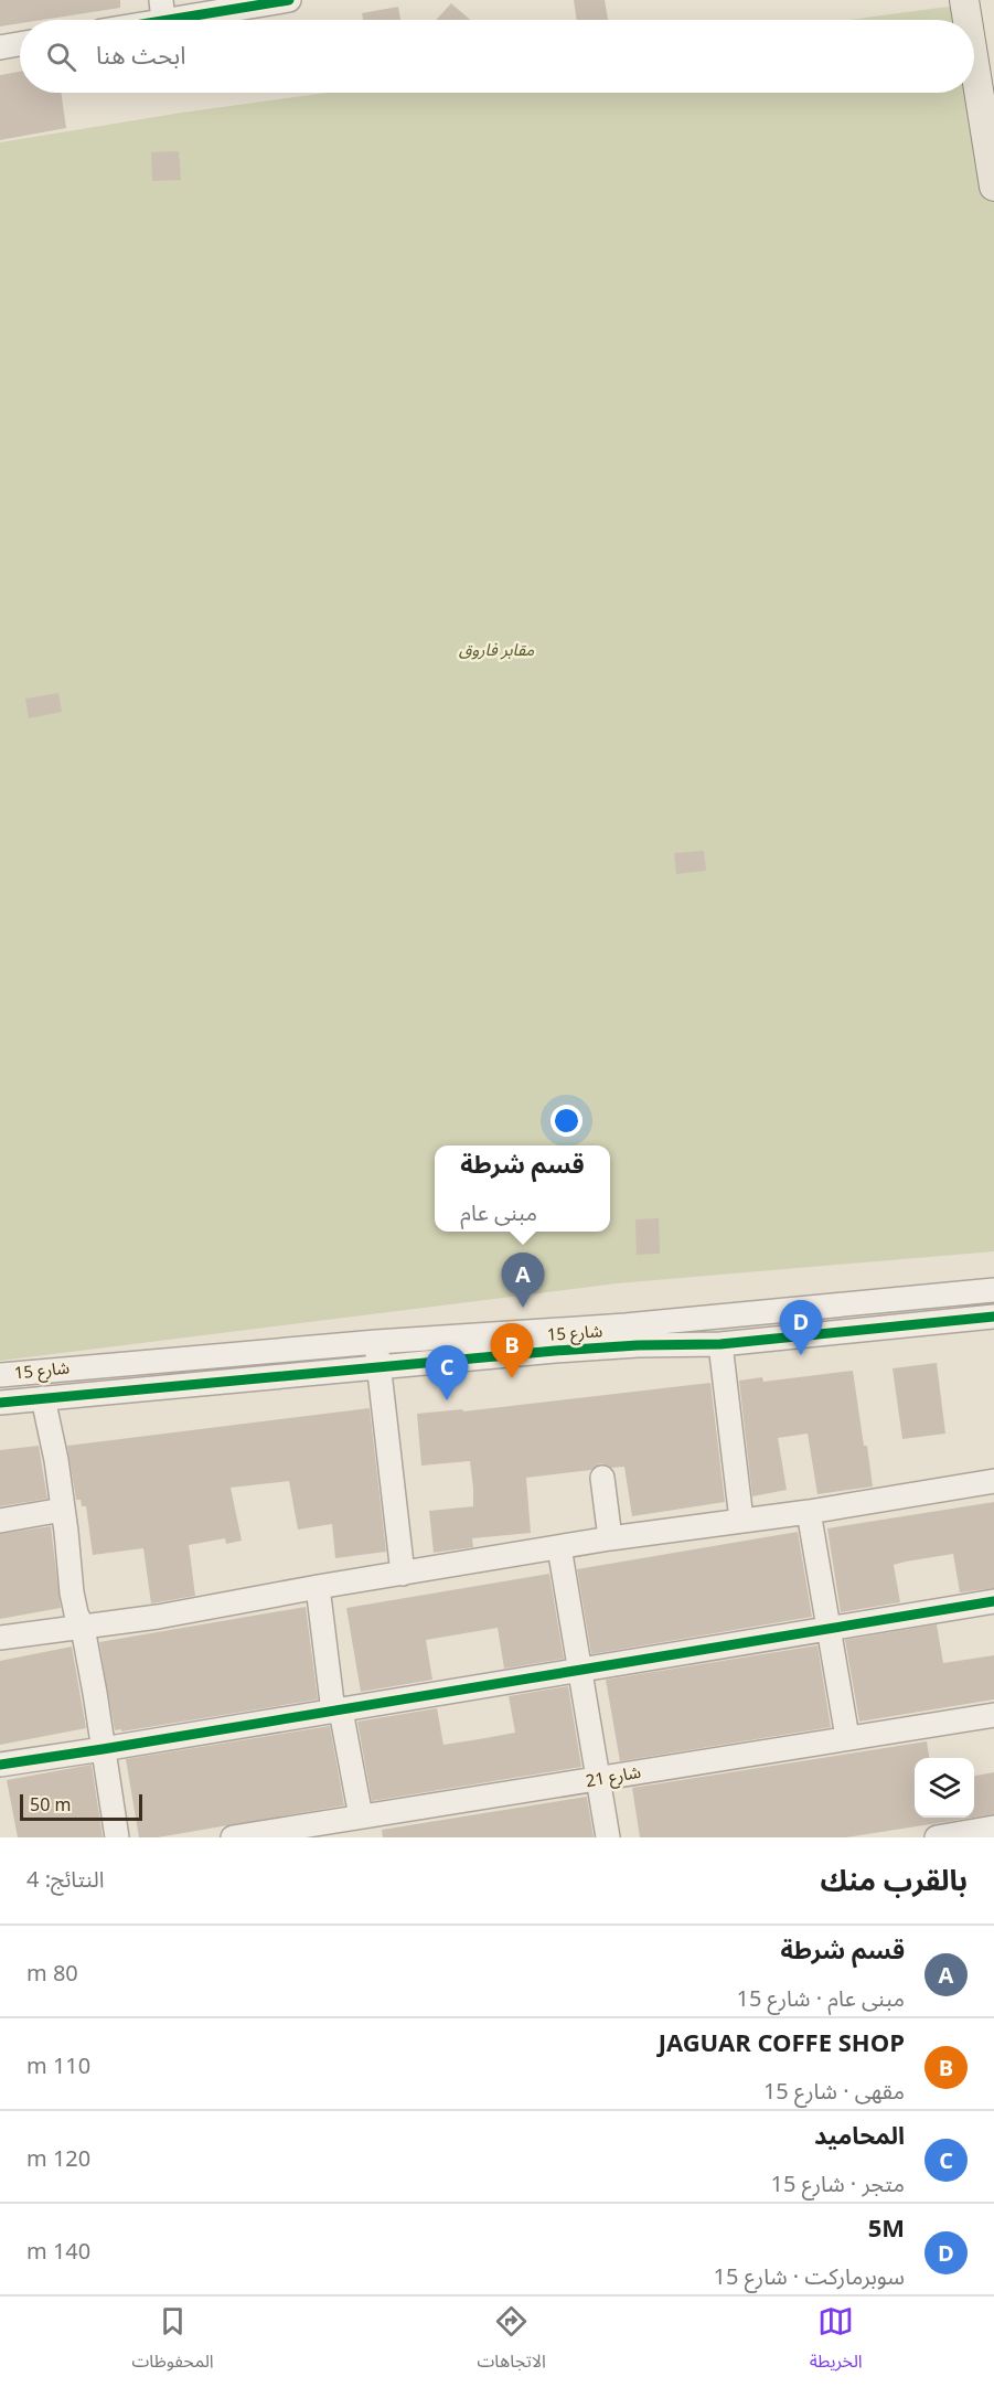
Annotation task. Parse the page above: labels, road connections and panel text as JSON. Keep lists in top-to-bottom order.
{
  "streets": {
    "street": ["شارع 15", "شارع 21"]
  },
  "parks": ["مقابر فاروق"],
  "scale_bar": "50 m",
  "page": {
    "search": "ابحث هنا",
    "popup": ["قسم شرطة", "مبنى عام"],
    "pins": [
      "A",
      "D",
      "B",
      "C"
    ],
    "scale": "50 m",
    "heading": ["بالقرب منك", "النتائج: 4"],
    "list": [
      {
        "mark": "A",
        "name": "قسم شرطة",
        "note": "مبنى عام · شارع 15",
        "value": "80 m"
      },
      {
        "mark": "B",
        "name": "JAGUAR COFFE SHOP",
        "note": "مقهى · شارع 15",
        "value": "110 m"
      },
      {
        "mark": "C",
        "name": "المحاميد",
        "note": "متجر · شارع 15",
        "value": "120 m"
      },
      {
        "mark": "D",
        "name": "5M",
        "note": "سوبرماركت · شارع 15",
        "value": "140 m"
      }
    ],
    "nav": ["الخريطة", "الاتجاهات", "المحفوظات"]
  }
}
